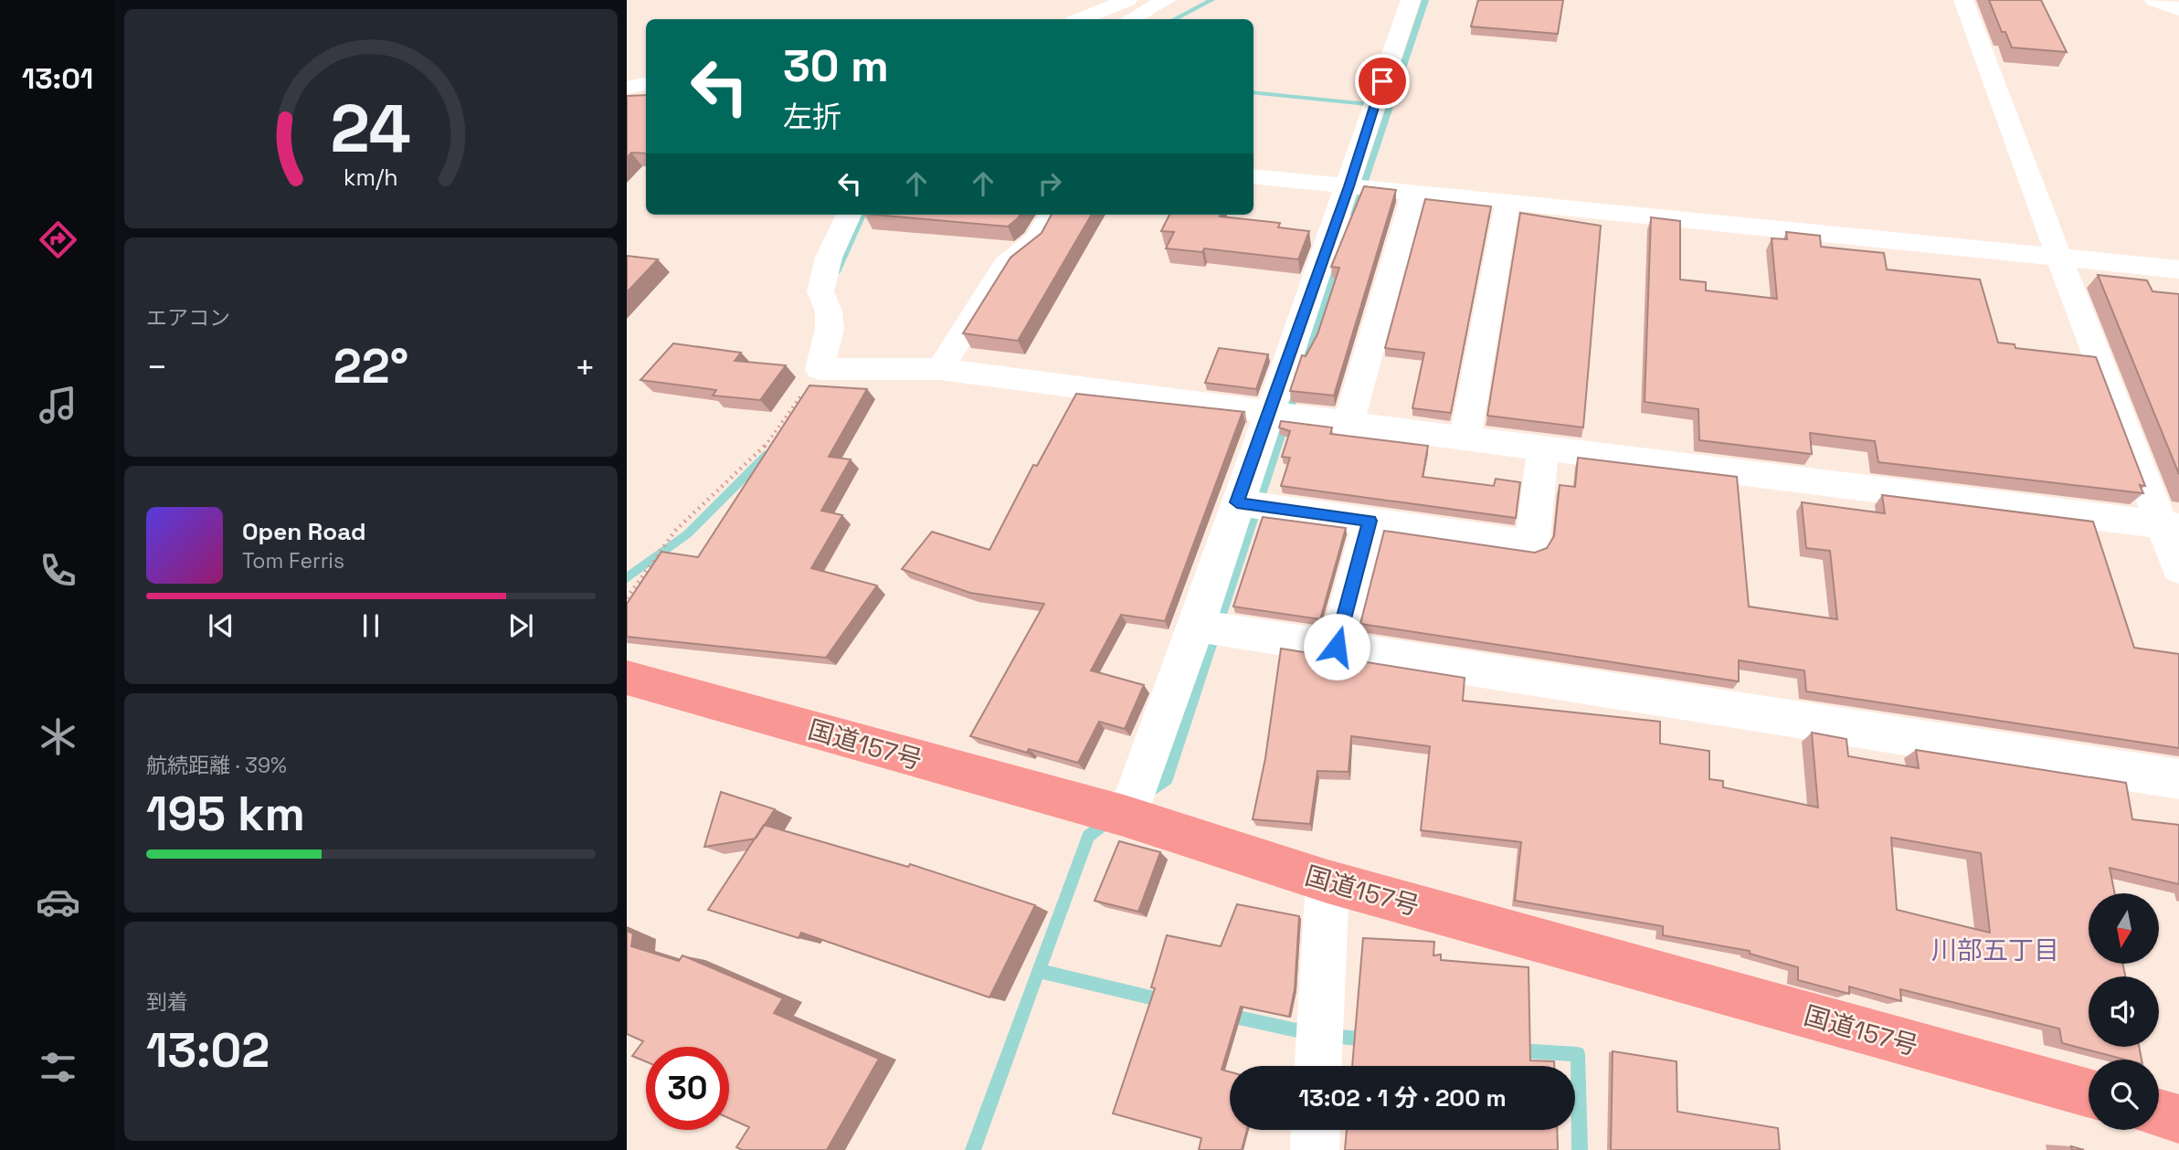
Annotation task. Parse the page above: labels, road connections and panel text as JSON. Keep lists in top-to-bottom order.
{
  "streets": {
    "highway": ["国道157号"]
  },
  "districts": ["川部五丁目"],
  "north": "bottom",
  "page": {
    "tabs": "13:01",
    "turn": ["30 m", "左折"],
    "tile": [
      "エアコン",
      ["航続距離 · 39%", "195 km"],
      ["到着", "13:02"]
    ],
    "heat": ["−", "22°", "+"],
    "song": ["Open Road", "Tom Ferris"],
    "limit": "30",
    "trip": "13:02 · 1 分 · 200 m",
    "gauge": ["24", "km/h"]
  }
}
